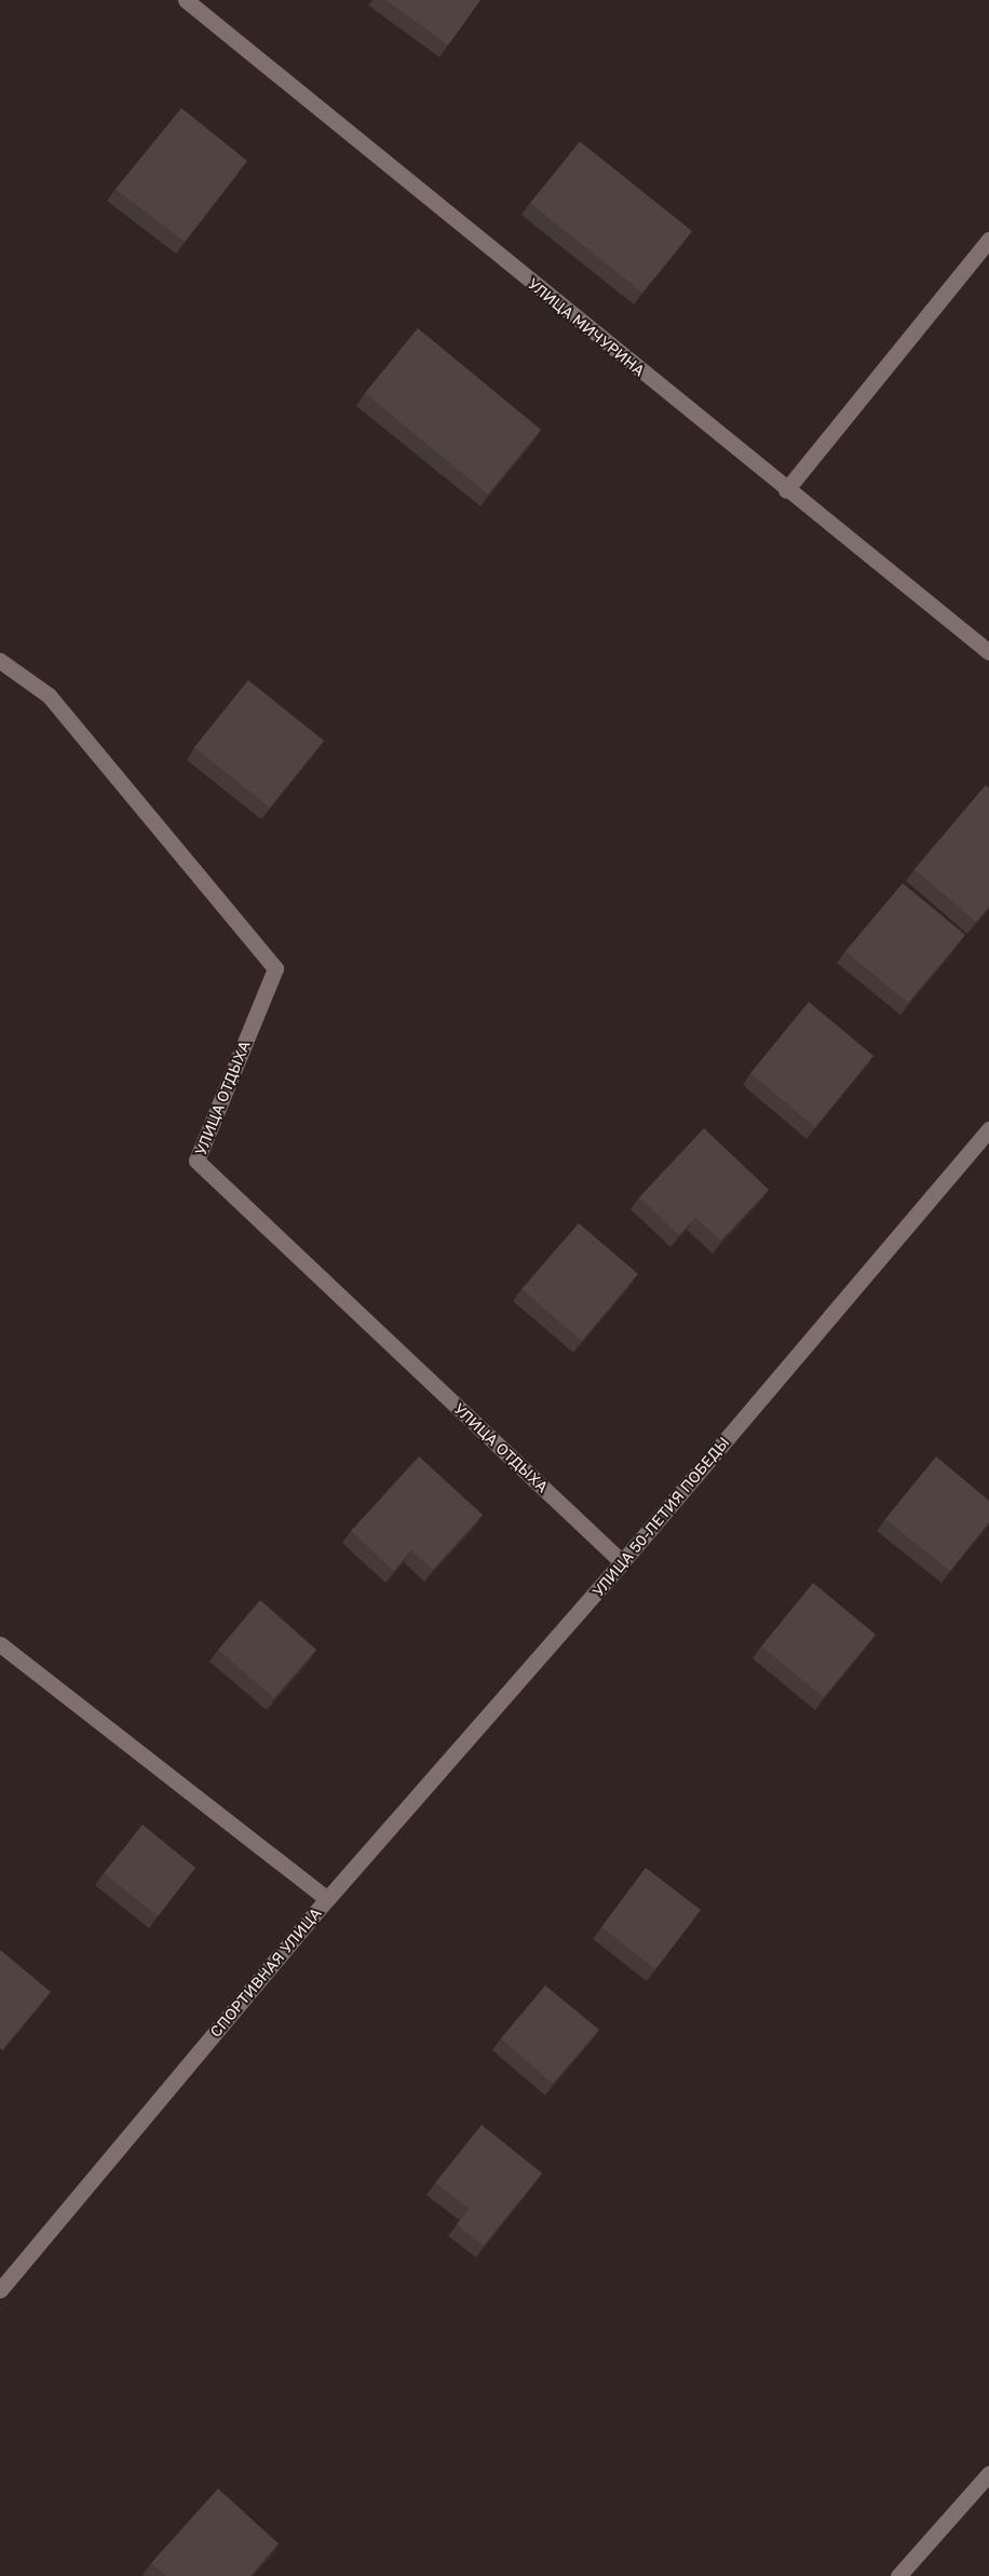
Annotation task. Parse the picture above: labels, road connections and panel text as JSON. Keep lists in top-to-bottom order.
{
  "streets": {
    "street": [
      "УЛИЦА МИЧУРИНА",
      "УЛИЦА ОТДЫХА",
      "УЛИЦА 50-ЛЕТИЯ ПОБЕДЫ",
      "СПОРТИВНАЯ УЛИЦА"
    ]
  },
  "crossings": [
    ["УЛИЦА ОТДЫХА", "УЛИЦА 50-ЛЕТИЯ ПОБЕДЫ"],
    ["УЛИЦА 50-ЛЕТИЯ ПОБЕДЫ", "СПОРТИВНАЯ УЛИЦА"]
  ]
}
